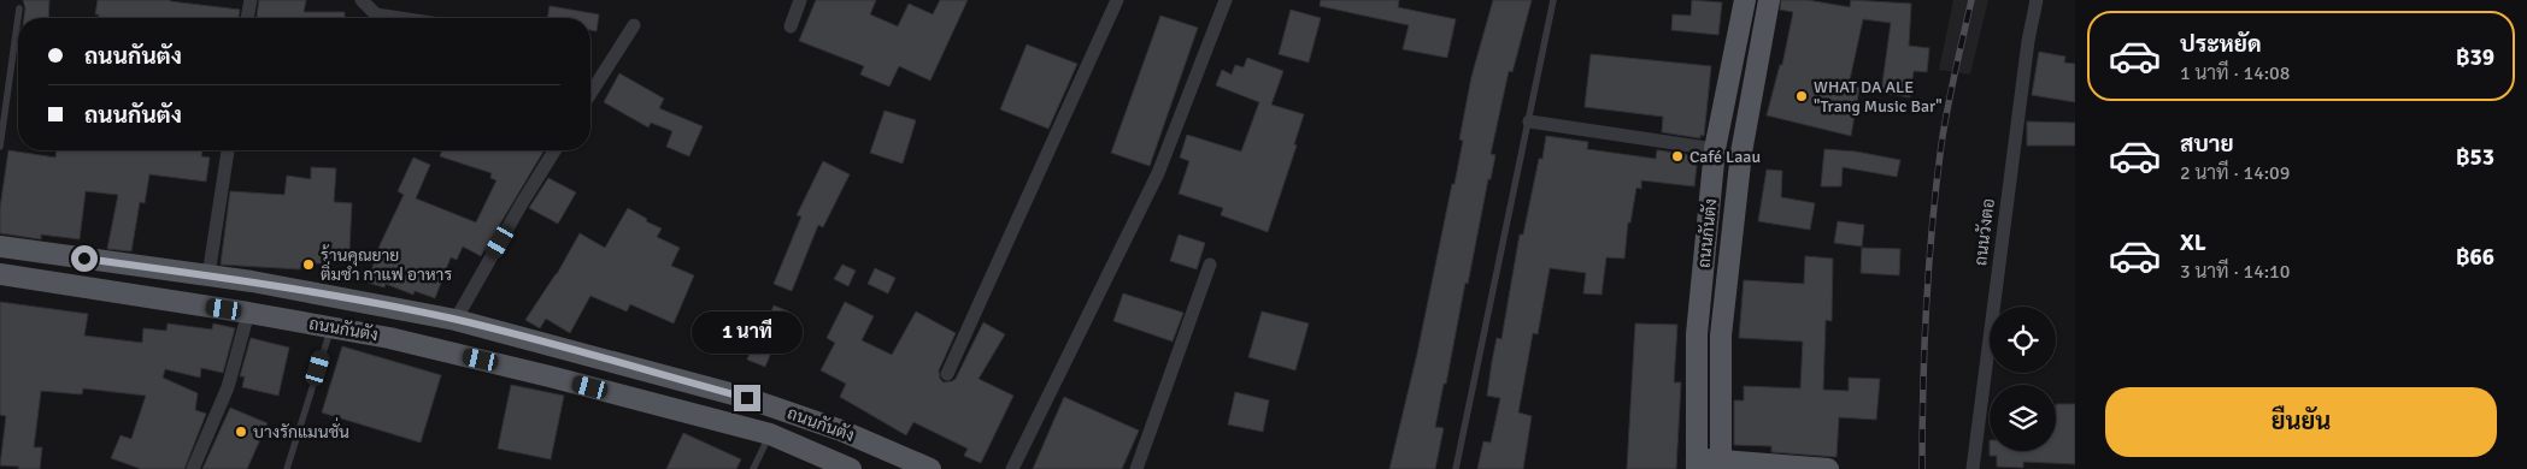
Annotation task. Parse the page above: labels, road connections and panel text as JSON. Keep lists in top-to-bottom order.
{
  "streets": {
    "main road": ["ถนนกันตัง"],
    "street": ["ถนนวังตอ"]
  },
  "places": [
    "WHAT DA ALE \"Trang Music Bar\"",
    "Café Laau",
    "ร้านคุณยาย ติ่มซำ กาแฟ อาหาร",
    "บางรักแมนชั่น"
  ],
  "page": {
    "list": [
      {
        "name": "ประหยัด",
        "note": "1 นาที · 14:08",
        "value": "฿39"
      },
      {
        "name": "สบาย",
        "note": "2 นาที · 14:09",
        "value": "฿53"
      },
      {
        "name": "XL",
        "note": "3 นาที · 14:10",
        "value": "฿66"
      }
    ],
    "banner": ["ถนนกันตัง", "ถนนกันตัง"],
    "bubble": "1 นาที",
    "buttons": "ยืนยัน"
  }
}
